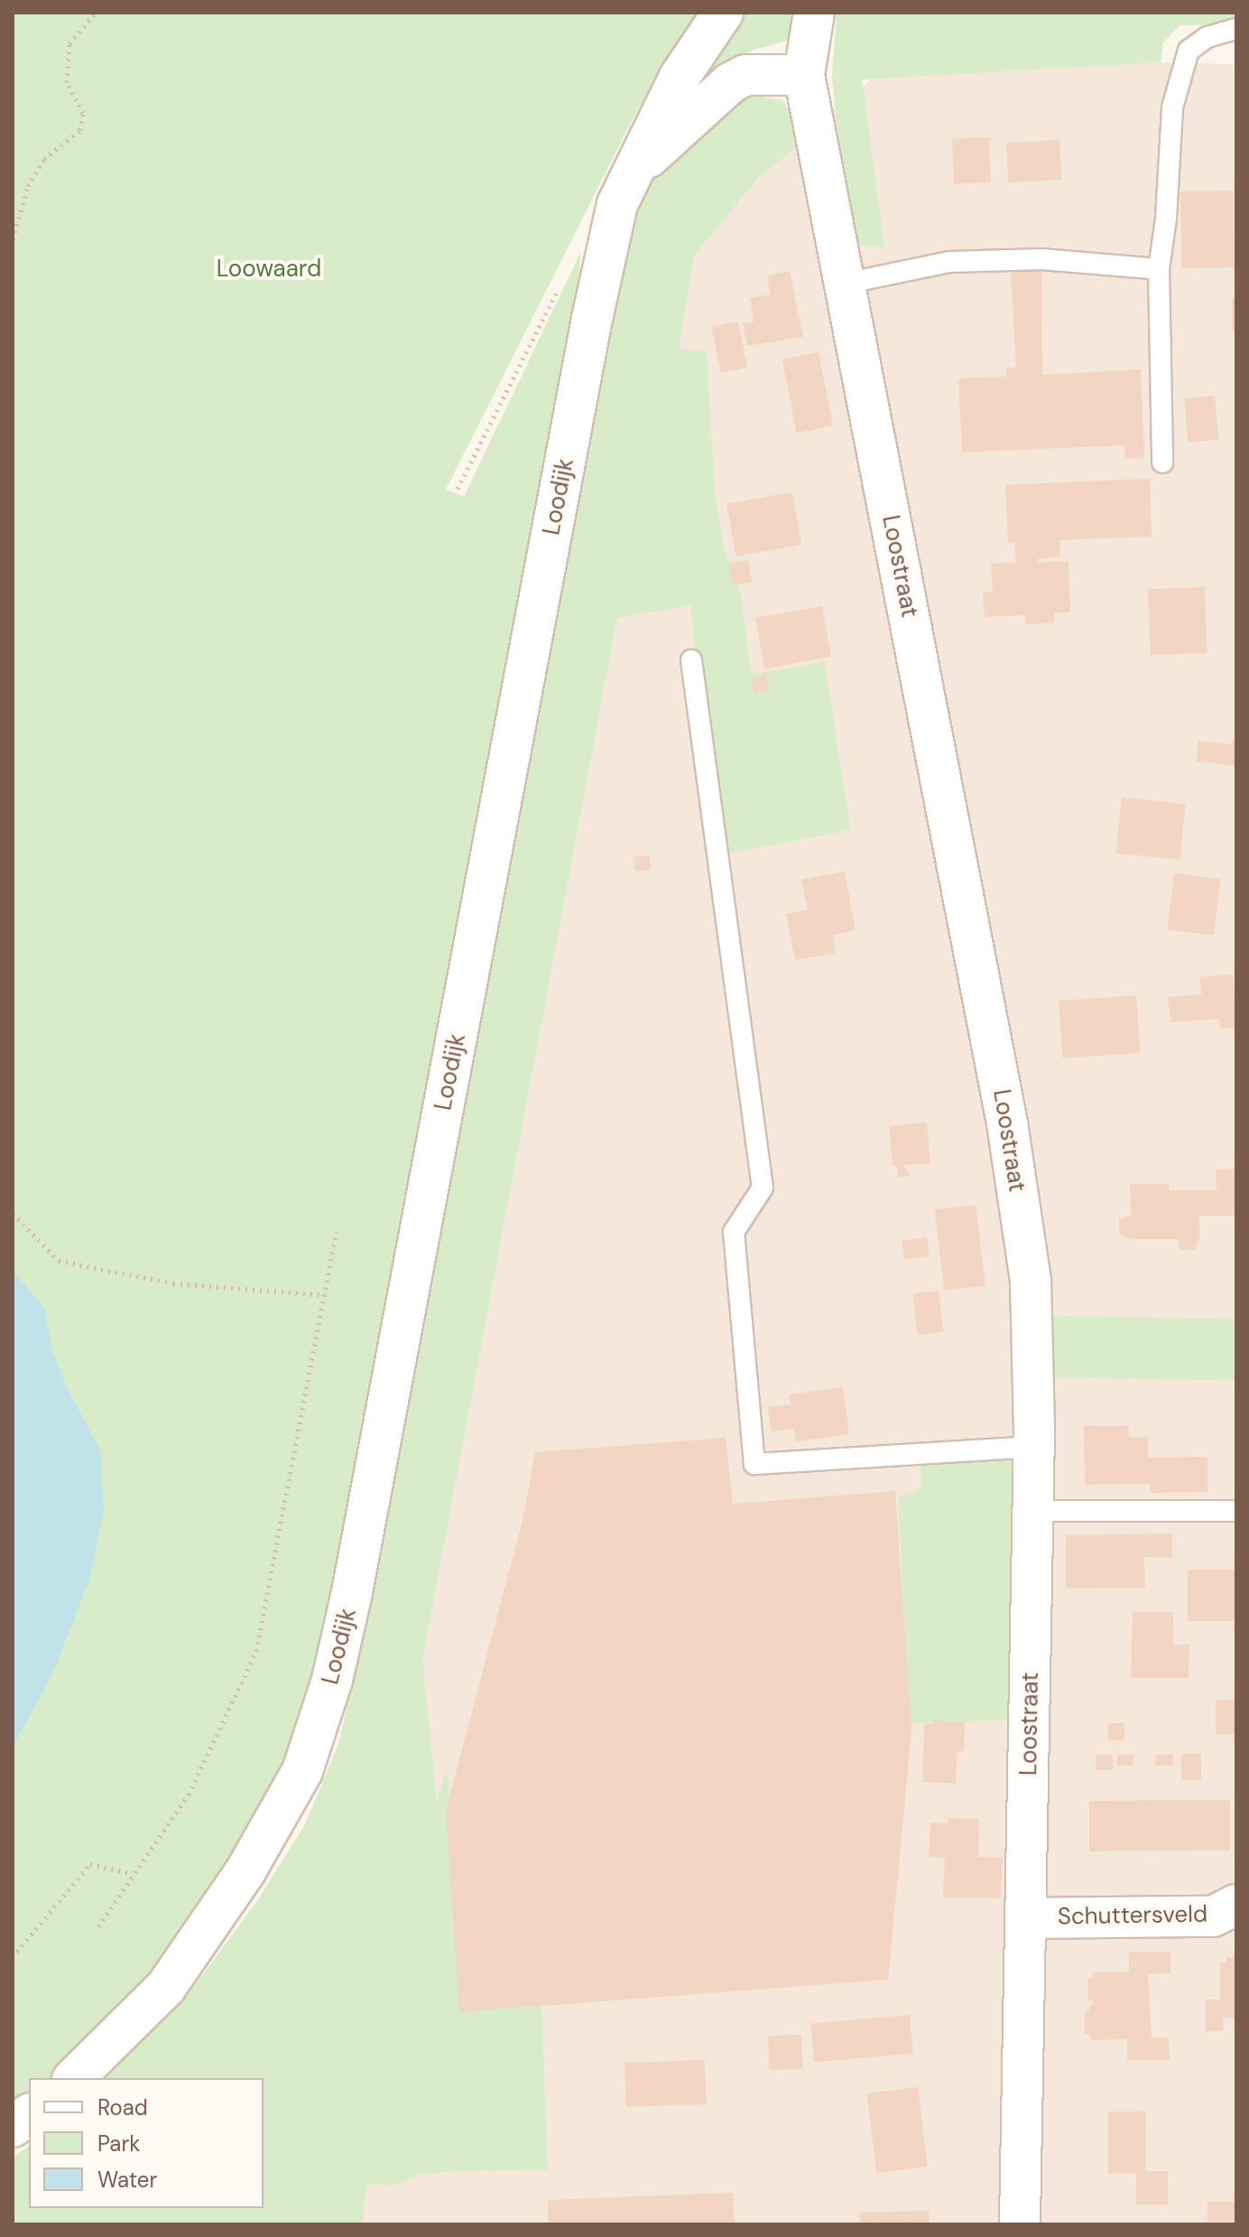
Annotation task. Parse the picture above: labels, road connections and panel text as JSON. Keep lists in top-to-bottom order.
{
  "streets": {
    "street": ["Loodijk", "Loostraat", "Schuttersveld"]
  },
  "crossings": [
    ["Loostraat", "Schuttersveld"]
  ],
  "parks": ["Loowaard"],
  "legend": ["Road", "Park", "Water"]
}
